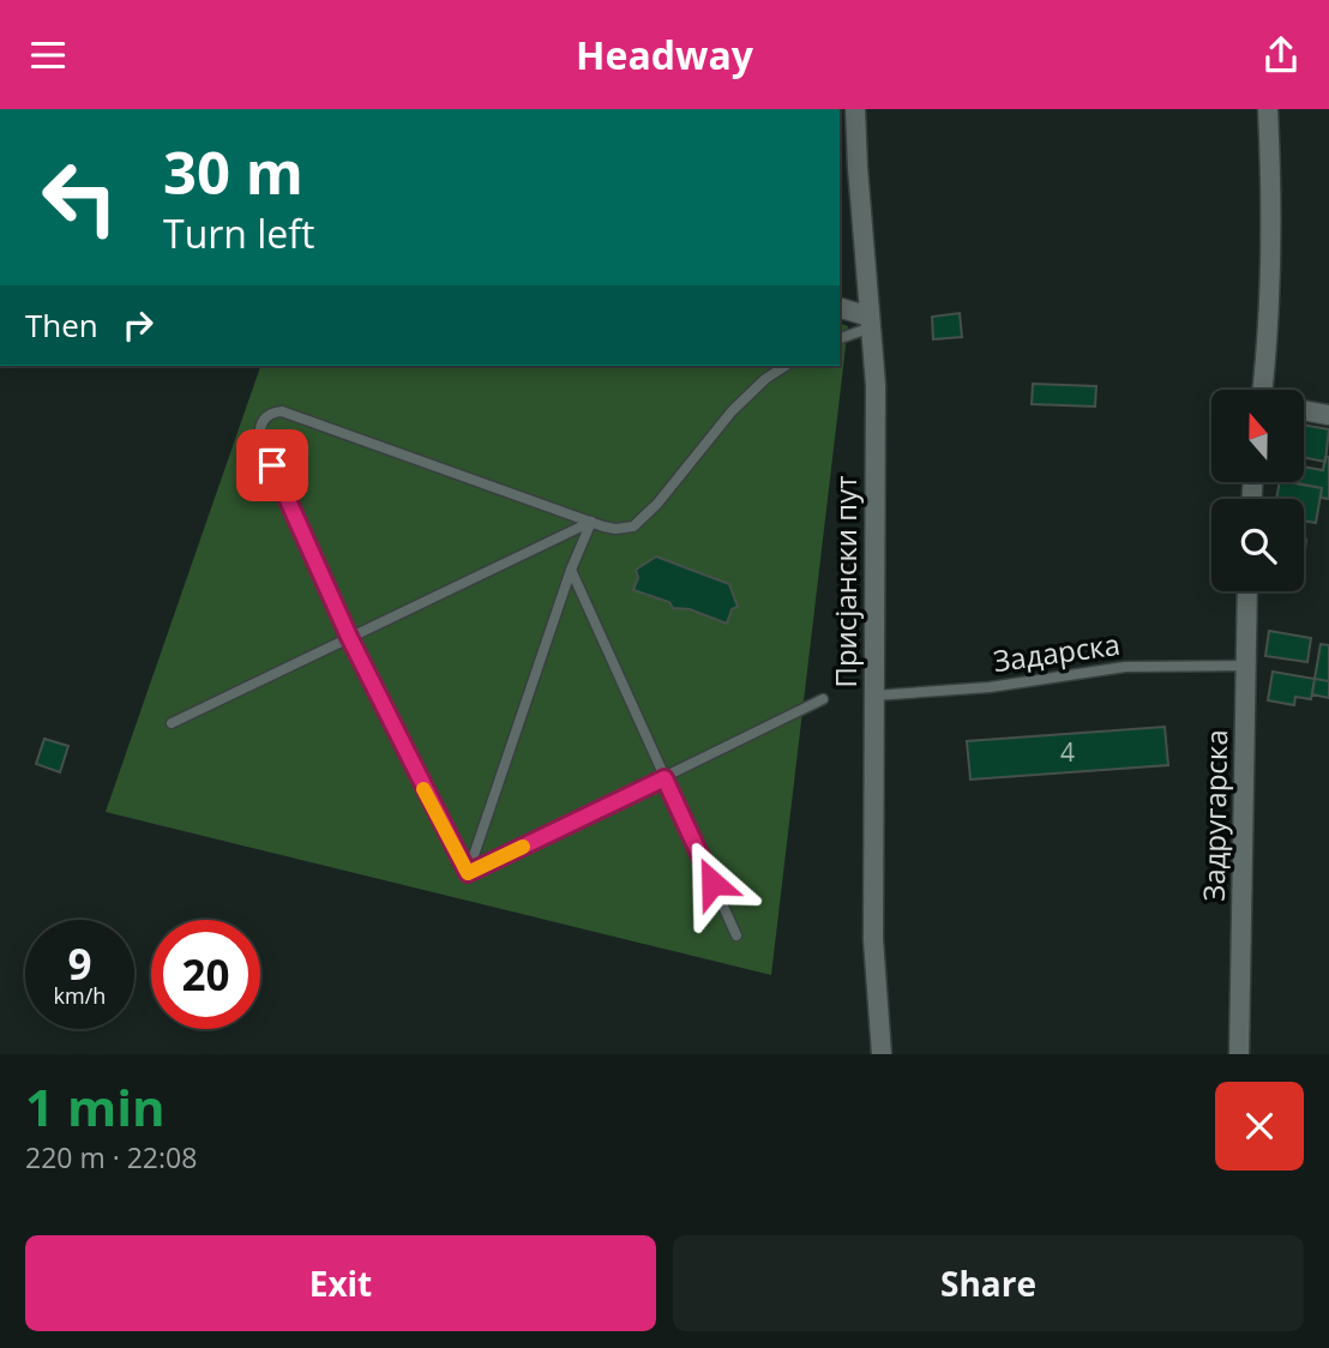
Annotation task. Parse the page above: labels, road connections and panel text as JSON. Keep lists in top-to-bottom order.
{
  "streets": {
    "street": ["Присјански пут", "Задругарска"],
    "lane": ["Задарска"]
  },
  "crossings": [
    ["Присјански пут", "Задарска"],
    ["Задарска", "Задругарска"]
  ],
  "house_numbers": ["4"],
  "north": "top",
  "page": {
    "header": "Headway",
    "turn": ["30 m", "Turn left"],
    "then": "Then",
    "speed": "9 km/h",
    "limit": "20",
    "heading": ["1 min", "220 m · 22:08"],
    "buttons": ["Exit", "Share"]
  }
}
